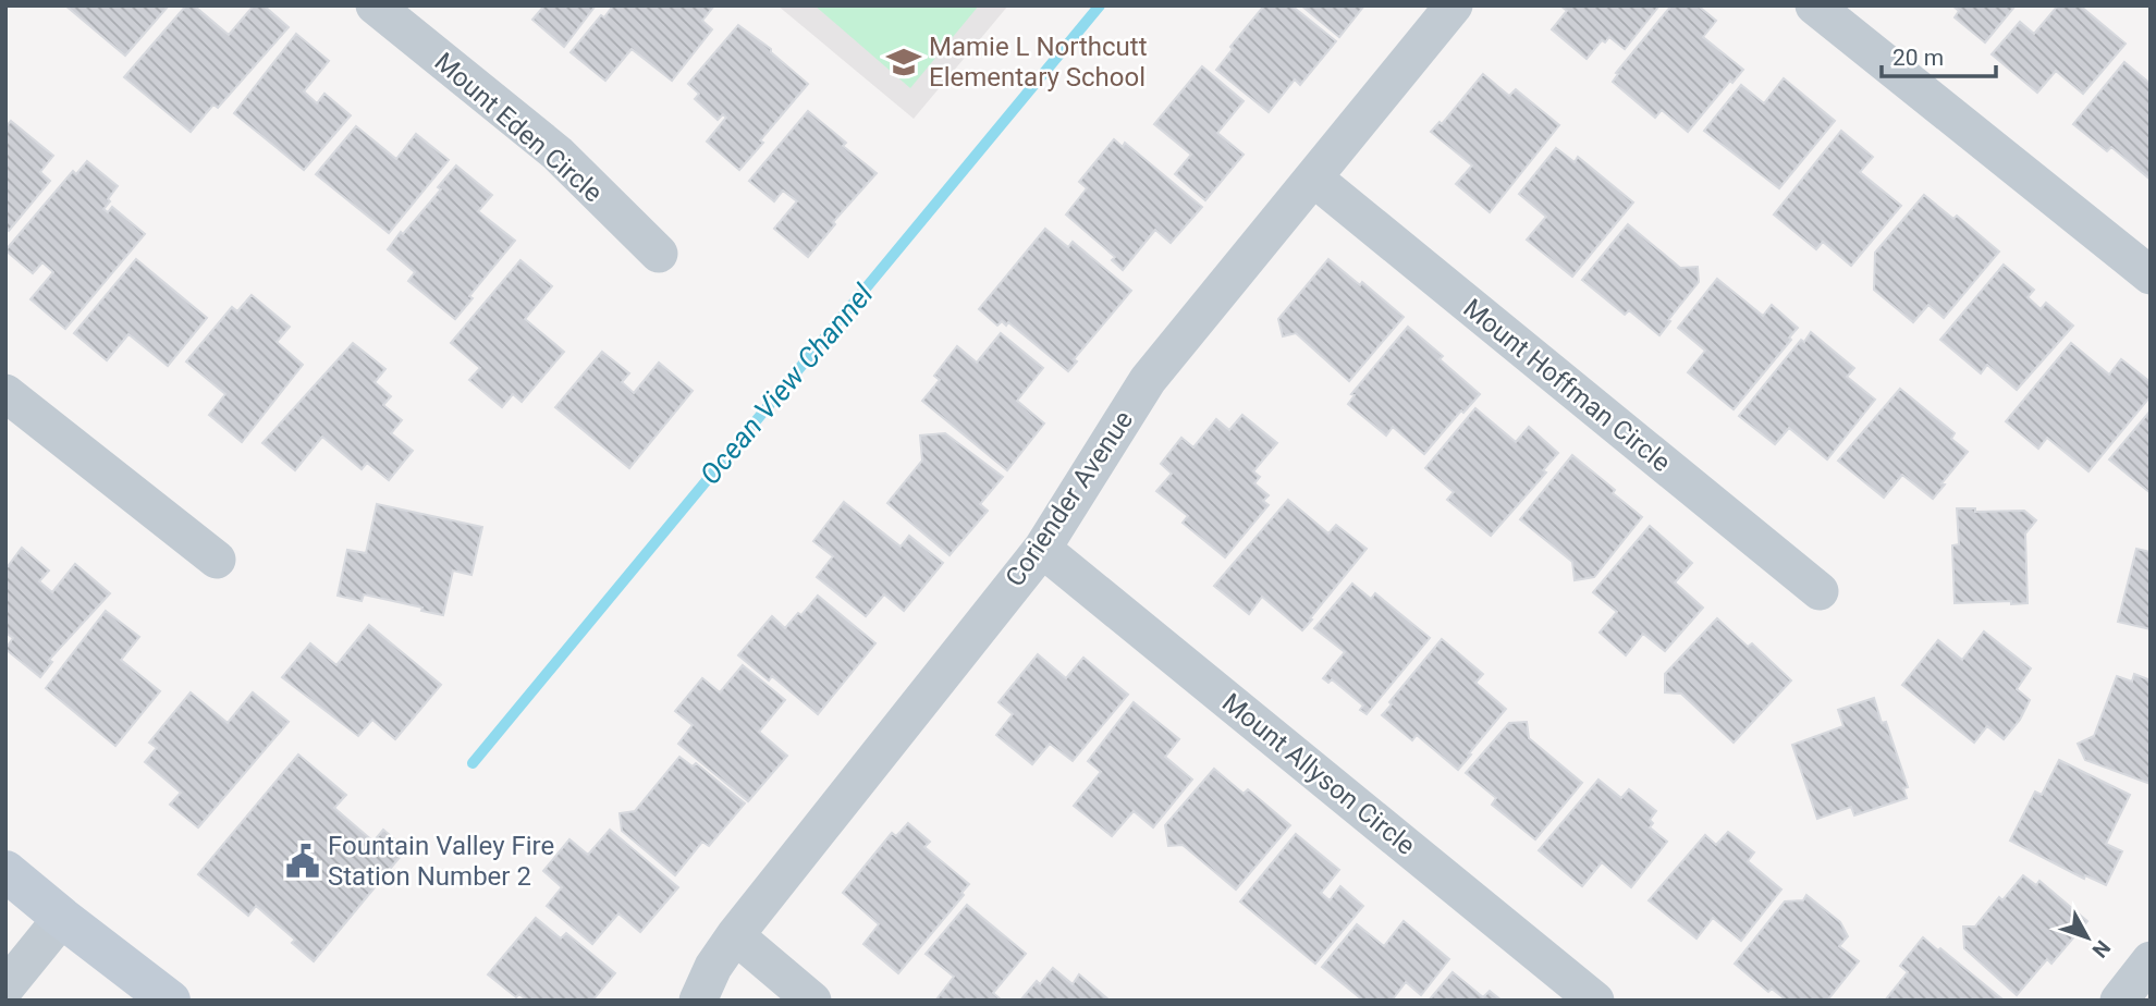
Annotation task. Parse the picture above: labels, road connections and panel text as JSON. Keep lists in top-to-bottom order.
{
  "streets": {
    "street": [
      "Mount Eden Circle",
      "Mount Hoffman Circle",
      "Coriender Avenue",
      "Mount Allyson Circle"
    ]
  },
  "crossings": [
    ["Mount Hoffman Circle", "Coriender Avenue"],
    ["Coriender Avenue", "Mount Allyson Circle"]
  ],
  "water": ["Ocean View Channel"],
  "places": {
    "school or university": ["Mamie L Northcutt Elementary School"],
    "public building": ["Fountain Valley Fire Station Number 2"]
  },
  "scale_bar": "20 m",
  "north": "bottom right"
}
